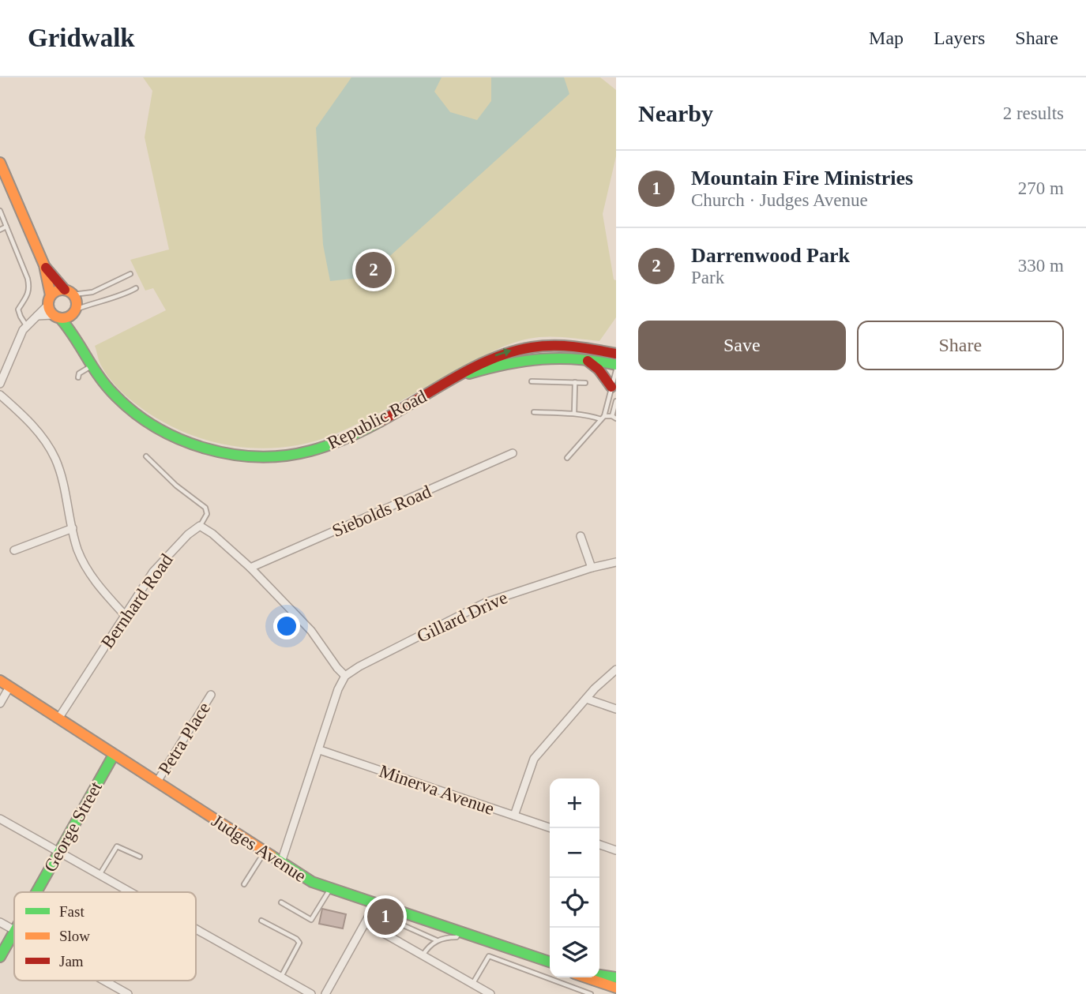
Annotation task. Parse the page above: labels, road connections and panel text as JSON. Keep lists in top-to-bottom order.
{
  "streets": {
    "main road": ["Republic Road", "George Street", "Judges Avenue"],
    "street": [
      "Siebolds Road",
      "Bernhard Road",
      "Gillard Drive",
      "Petra Place",
      "Minerva Avenue"
    ]
  },
  "crossings": [
    ["Bernhard Road", "Judges Avenue"],
    ["Petra Place", "Judges Avenue"],
    ["George Street", "Judges Avenue"]
  ],
  "legend": ["Fast", "Slow", "Jam"],
  "page": {
    "header": "Gridwalk",
    "nav": ["Map", "Layers", "Share"],
    "heading": ["Nearby", "2 results"],
    "list": [
      {
        "mark": "1",
        "name": "Mountain Fire Ministries",
        "note": "Church · Judges Avenue",
        "value": "270 m"
      },
      {
        "mark": "2",
        "name": "Darrenwood Park",
        "note": "Park",
        "value": "330 m"
      }
    ],
    "pins": ["2", "1"],
    "buttons": ["Save", "Share"],
    "map_buttons": ["+", "−"]
  }
}
